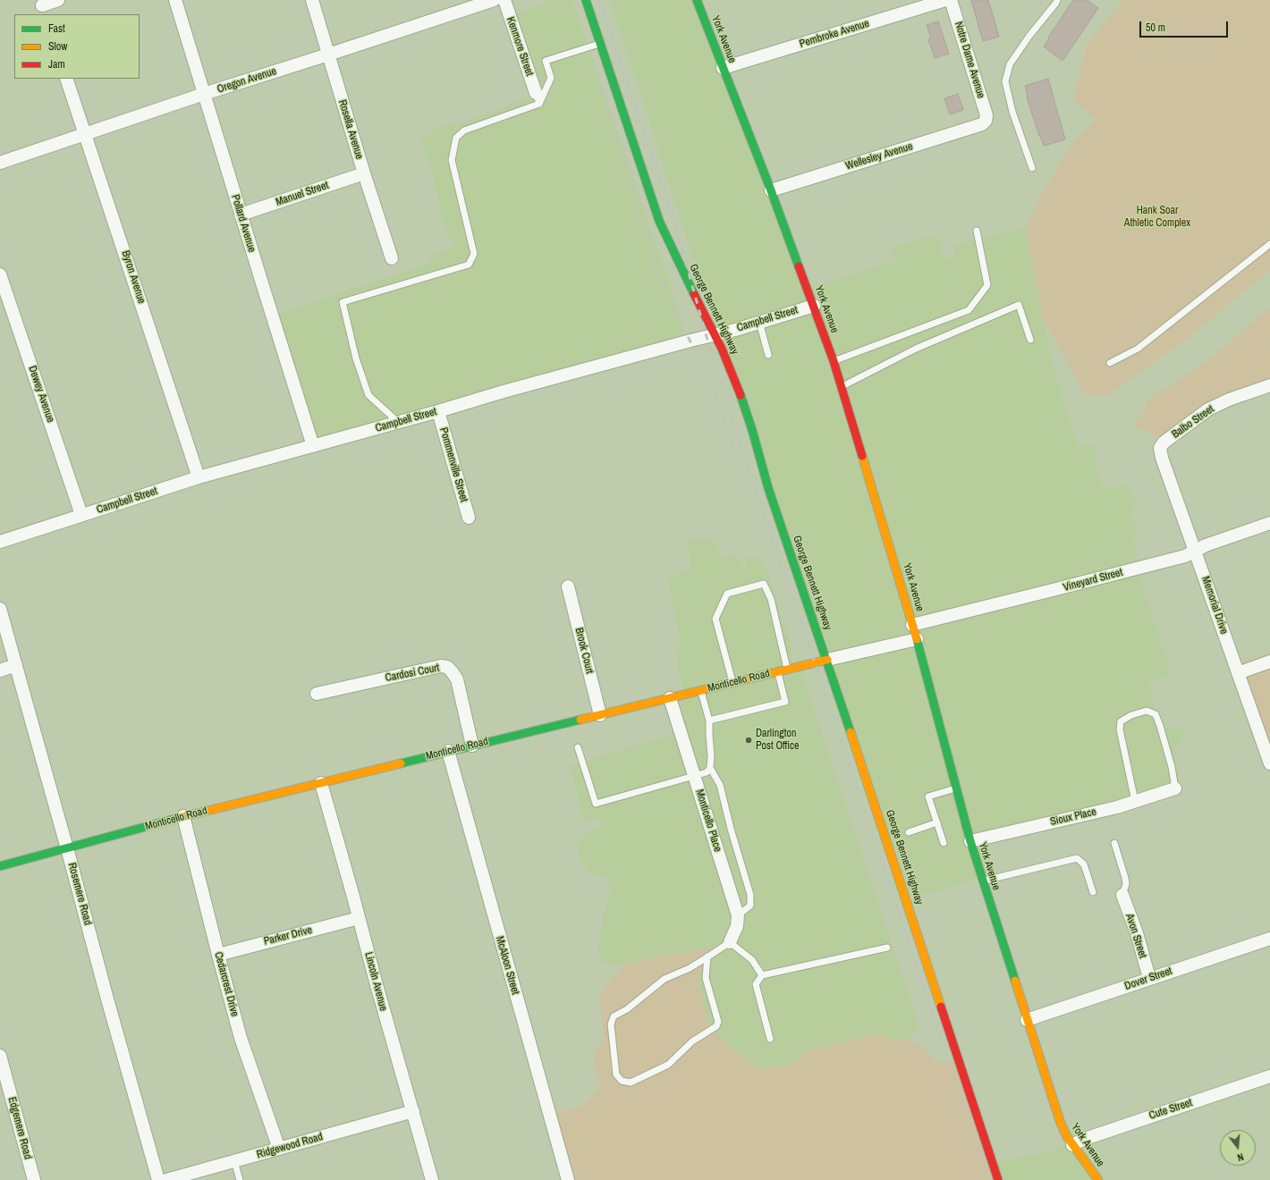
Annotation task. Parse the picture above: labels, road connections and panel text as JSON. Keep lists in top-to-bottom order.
{
  "streets": {
    "street": [
      "Pembroke Avenue",
      "York Avenue",
      "Kenmore Street",
      "Notre Dame Avenue",
      "Oregon Avenue",
      "Rosella Avenue",
      "Wellesley Avenue",
      "Manuel Street",
      "Pollard Avenue",
      "Byron Avenue",
      "George Bennett Highway",
      "Campbell Street",
      "Dewey Avenue",
      "Balbo Street",
      "Pommenville Street",
      "Vineyard Street",
      "Memorial Drive",
      "Brook Court",
      "Cardosi Court",
      "Monticello Road",
      "Sioux Place",
      "Monticello Place",
      "Rosemere Road",
      "Parker Drive",
      "Avon Street",
      "McAloon Street",
      "Dover Street",
      "Lincoln Avenue",
      "Cedarcrest Drive",
      "Cute Street",
      "Edgemere Road",
      "Ridgewood Road"
    ]
  },
  "crossings": [
    ["Pembroke Avenue", "York Avenue"],
    ["York Avenue", "Wellesley Avenue"],
    ["York Avenue", "Campbell Street"],
    ["York Avenue", "Vineyard Street"],
    ["York Avenue", "Monticello Road"],
    ["York Avenue", "Sioux Place"],
    ["York Avenue", "Dover Street"],
    ["York Avenue", "Cute Street"],
    ["Notre Dame Avenue", "Wellesley Avenue"],
    ["Oregon Avenue", "Rosella Avenue"],
    ["Oregon Avenue", "Pollard Avenue"],
    ["Oregon Avenue", "Byron Avenue"],
    ["Rosella Avenue", "Manuel Street"],
    ["Manuel Street", "Pollard Avenue"],
    ["Pollard Avenue", "Campbell Street"],
    ["Byron Avenue", "Campbell Street"],
    ["George Bennett Highway", "Campbell Street"],
    ["George Bennett Highway", "Monticello Road"],
    ["Campbell Street", "Dewey Avenue"],
    ["Campbell Street", "Pommenville Street"],
    ["Balbo Street", "Memorial Drive"],
    ["Vineyard Street", "Memorial Drive"],
    ["Brook Court", "Monticello Road"],
    ["Cardosi Court", "Monticello Road"],
    ["Monticello Road", "Monticello Place"],
    ["Monticello Road", "Rosemere Road"],
    ["Monticello Road", "McAloon Street"],
    ["Monticello Road", "Lincoln Avenue"],
    ["Monticello Road", "Cedarcrest Drive"],
    ["Parker Drive", "Lincoln Avenue"],
    ["Parker Drive", "Cedarcrest Drive"],
    ["Avon Street", "Dover Street"],
    ["Lincoln Avenue", "Ridgewood Road"],
    ["Cedarcrest Drive", "Ridgewood Road"]
  ],
  "parks": ["Hank Soar Athletic Complex"],
  "places": ["Darlington Post Office"],
  "legend": ["Fast", "Slow", "Jam"],
  "scale_bar": "50 m",
  "north": "bottom"
}
